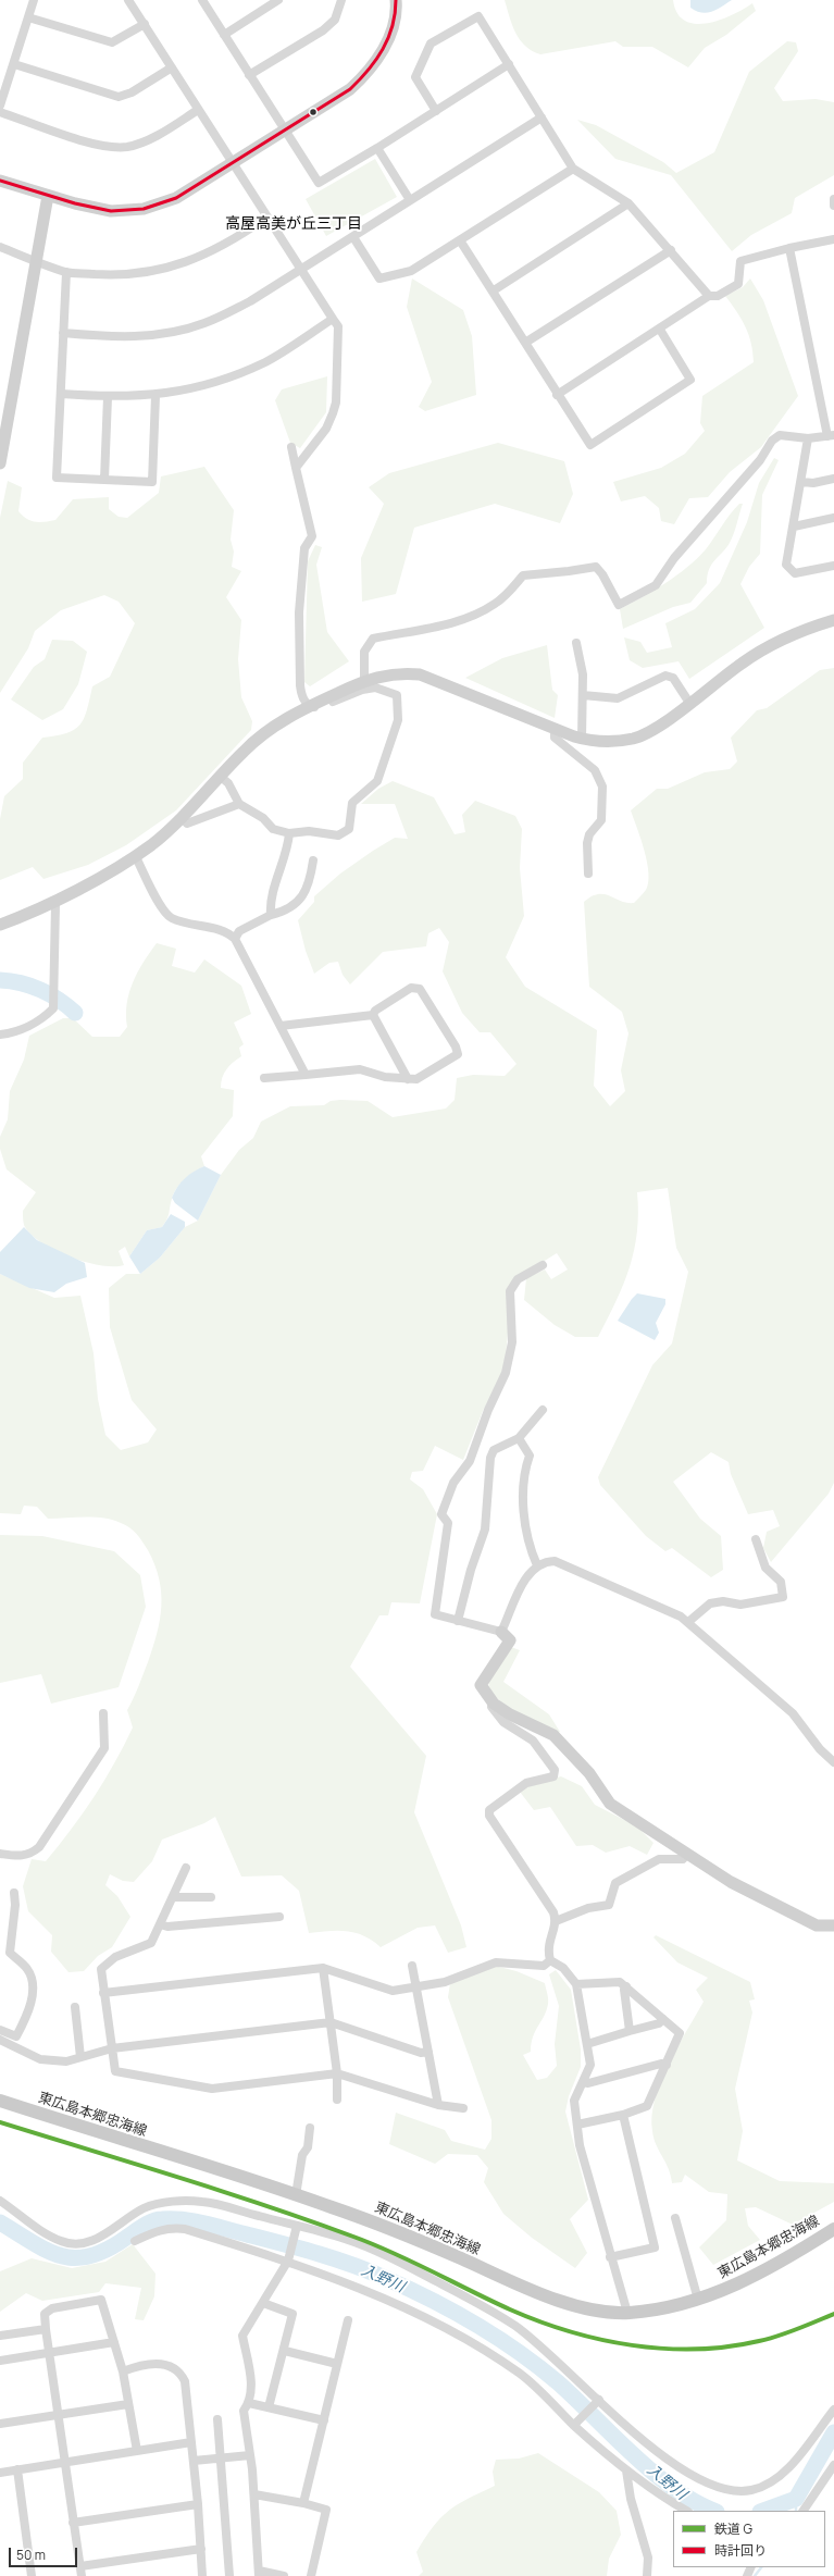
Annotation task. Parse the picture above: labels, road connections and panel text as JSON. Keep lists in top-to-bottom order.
{
  "streets": {
    "main road": ["東広島本郷忠海線"]
  },
  "districts": ["高屋高美が丘三丁目"],
  "water": ["入野川"],
  "lines": ["transit line 時計回り", "rail line G"],
  "legend": ["鉄道 G", "時計回り"],
  "scale_bar": "50 m"
}
